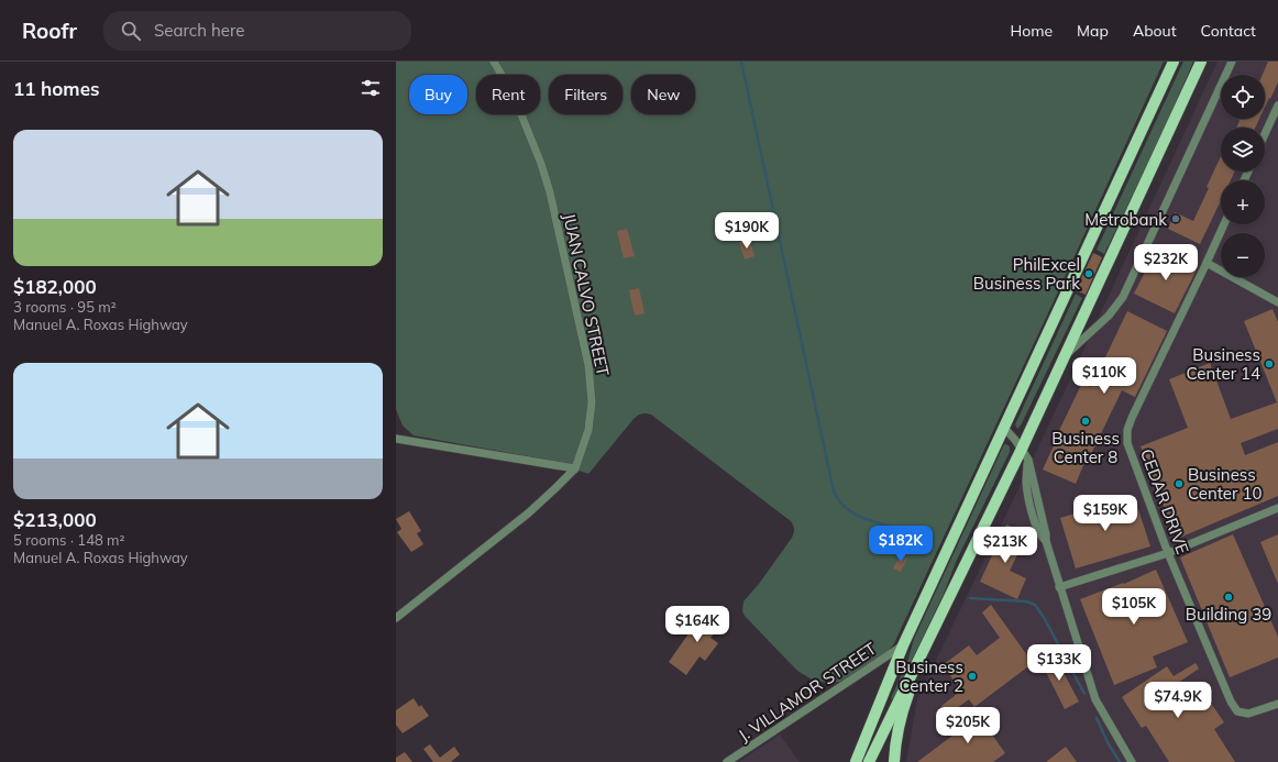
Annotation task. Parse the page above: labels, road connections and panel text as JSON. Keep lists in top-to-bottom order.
{
  "streets": {
    "street": ["JUAN CALVO STREET", "CEDAR DRIVE", "J. VILLAMOR STREET"]
  },
  "places": [
    "Metrobank",
    "PhilExcel Business Park",
    "Business Center 14",
    "Business Center 8",
    "Business Center 10",
    "Building 39",
    "Business Center 2"
  ],
  "page": {
    "header": "Roofr",
    "search": "Search here",
    "nav": [
      "Home",
      "Map",
      "About",
      "Contact"
    ],
    "heading": "11 homes",
    "map_buttons": ["+", "−"],
    "chip": [
      "Buy",
      "Rent",
      "Filters",
      "New"
    ],
    "list": [
      {
        "name": "$182,000",
        "note": "3 rooms · 95 m² · Manuel A. Roxas Highway"
      },
      {
        "name": "$213,000",
        "note": "5 rooms · 148 m² · Manuel A. Roxas Highway"
      }
    ],
    "price": [
      "$190K",
      "$232K",
      "$110K",
      "$159K",
      "$182K",
      "$213K",
      "$105K",
      "$164K",
      "$133K",
      "$74.9K",
      "$205K"
    ]
  }
}
